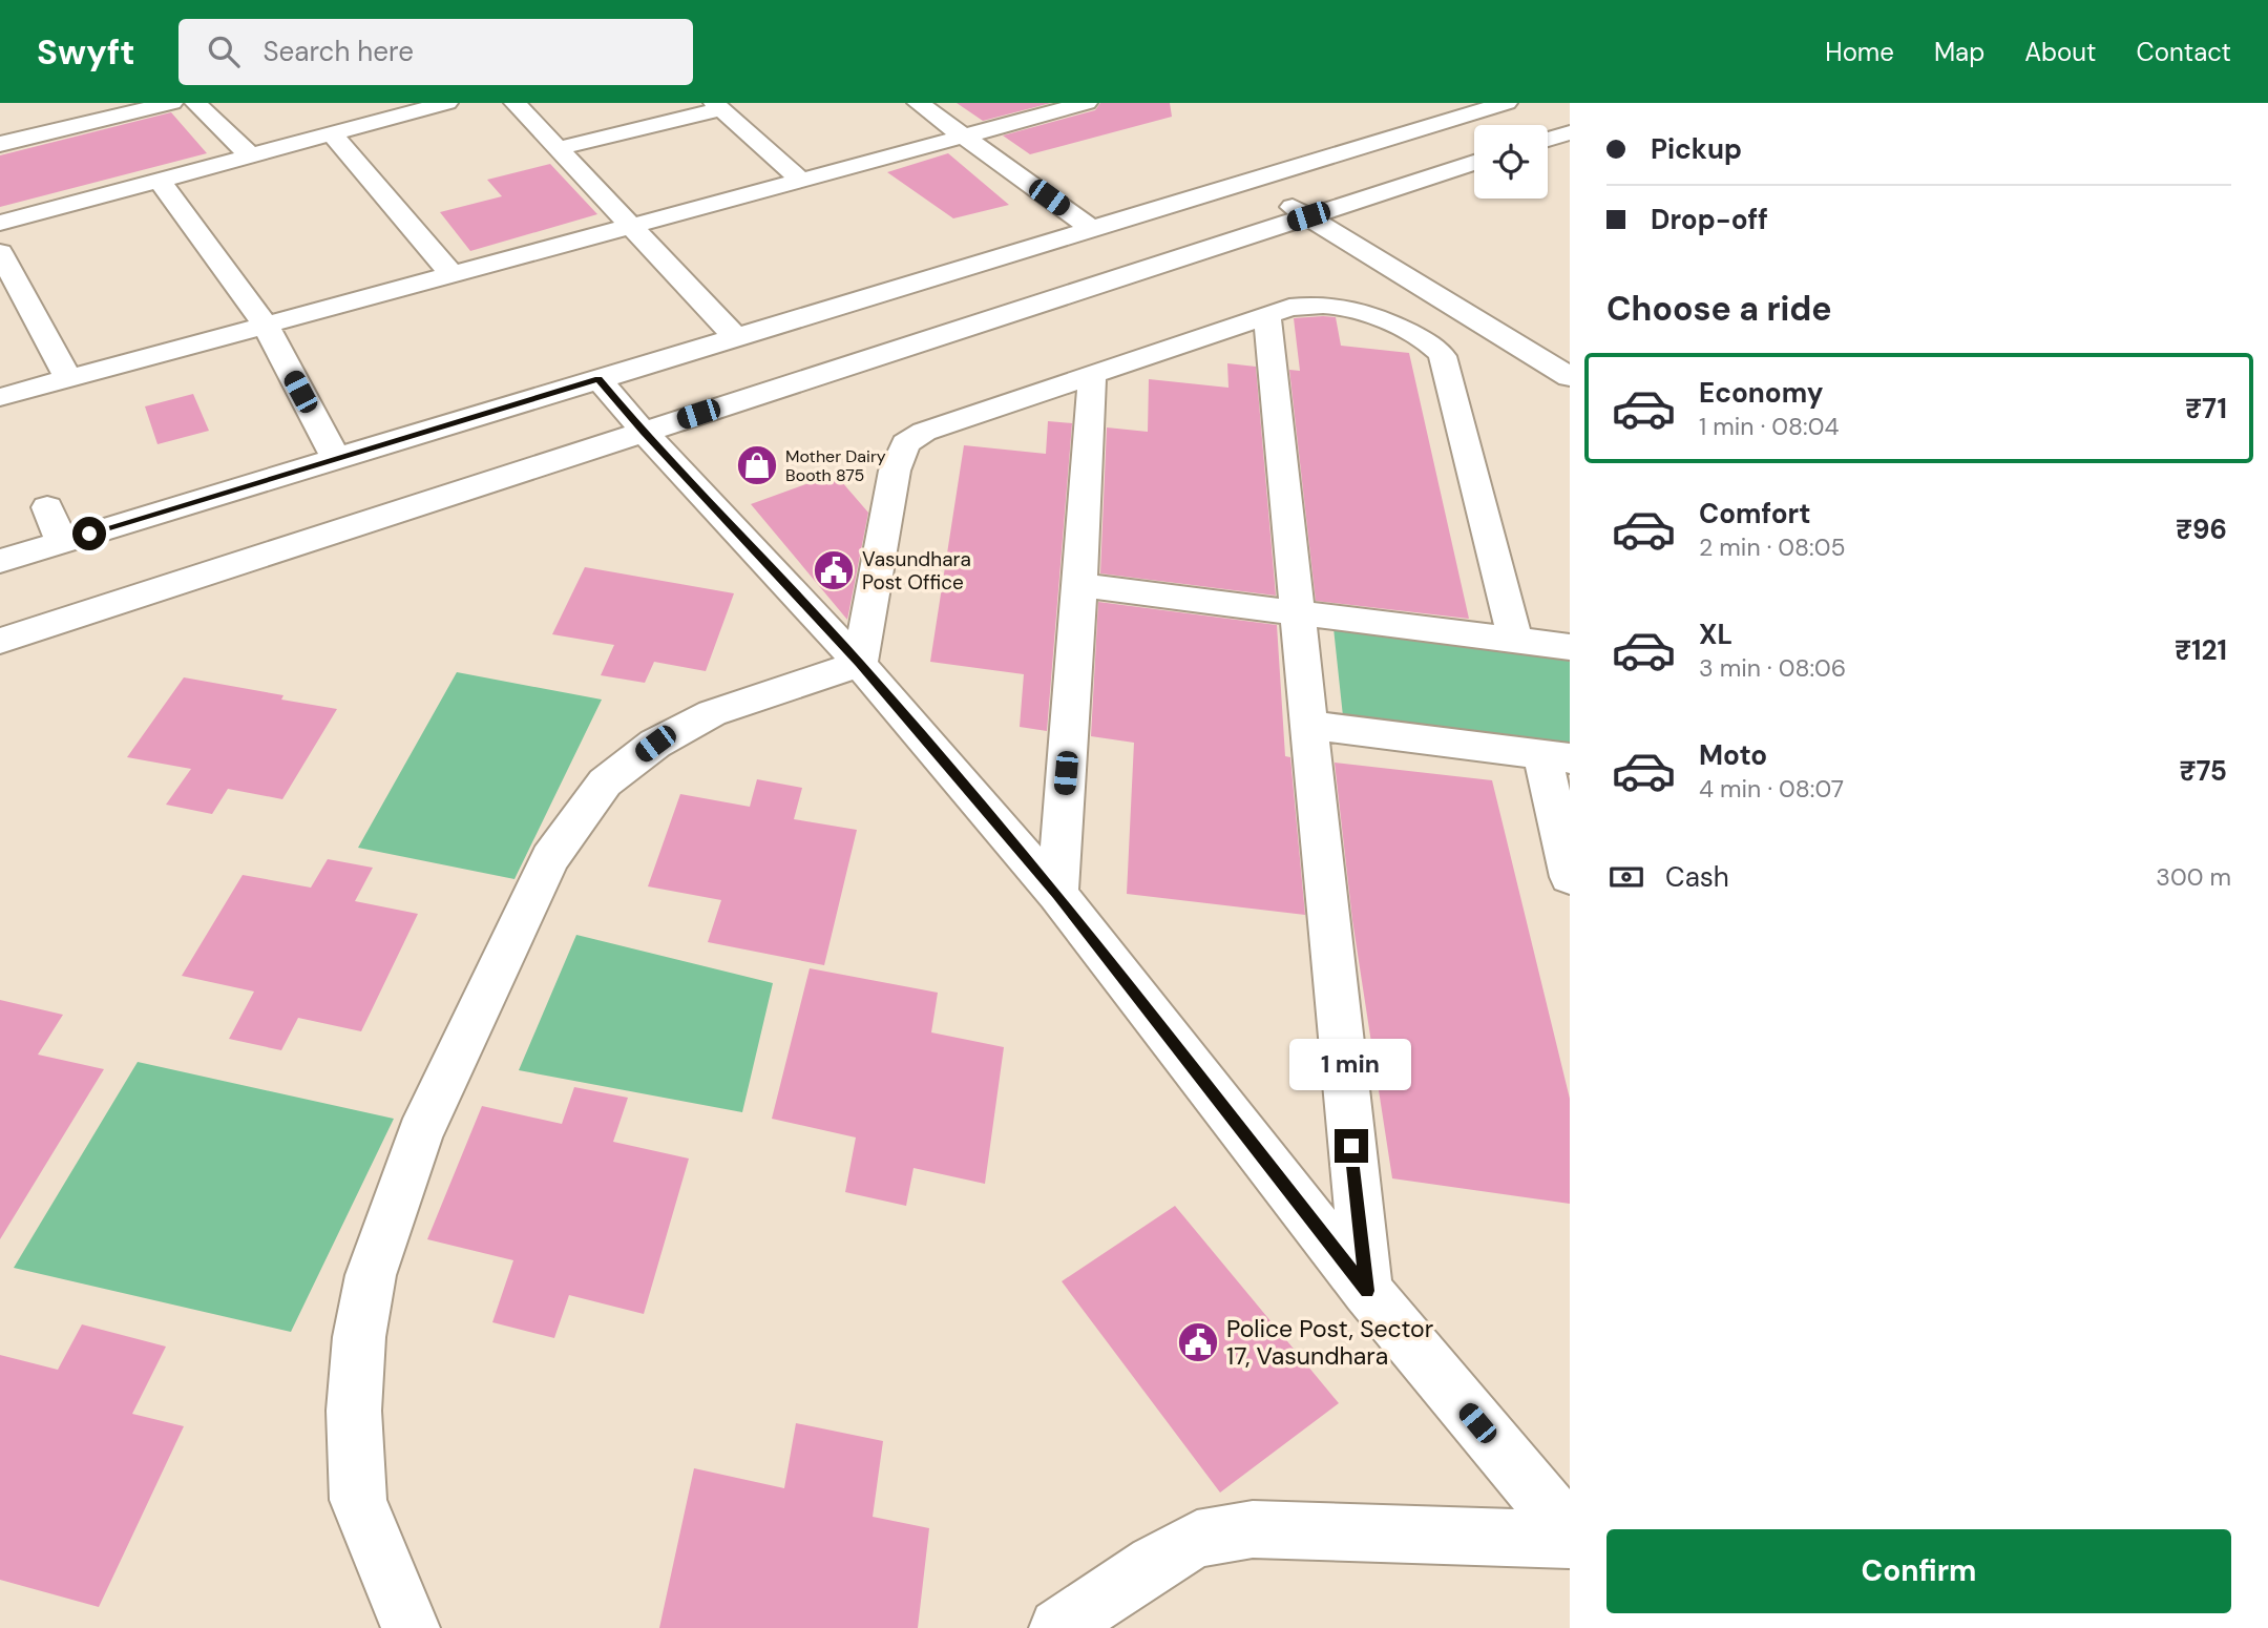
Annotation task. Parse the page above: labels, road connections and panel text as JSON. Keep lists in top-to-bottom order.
{
  "places": {
    "shop": ["Mother Dairy Booth 875"],
    "public building": ["Vasundhara Post Office", "Police Post, Sector 17, Vasundhara"]
  },
  "page": {
    "header": "Swyft",
    "search": "Search here",
    "nav": [
      "Home",
      "Map",
      "About",
      "Contact"
    ],
    "banner": ["Pickup", "Drop-off"],
    "heading": "Choose a ride",
    "list": [
      {
        "name": "Economy",
        "note": "1 min · 08:04",
        "value": "₹71"
      },
      {
        "name": "Comfort",
        "note": "2 min · 08:05",
        "value": "₹96"
      },
      {
        "name": "XL",
        "note": "3 min · 08:06",
        "value": "₹121"
      },
      {
        "name": "Moto",
        "note": "4 min · 08:07",
        "value": "₹75"
      }
    ],
    "pay": ["Cash", "300 m"],
    "bubble": "1 min",
    "buttons": "Confirm"
  }
}
